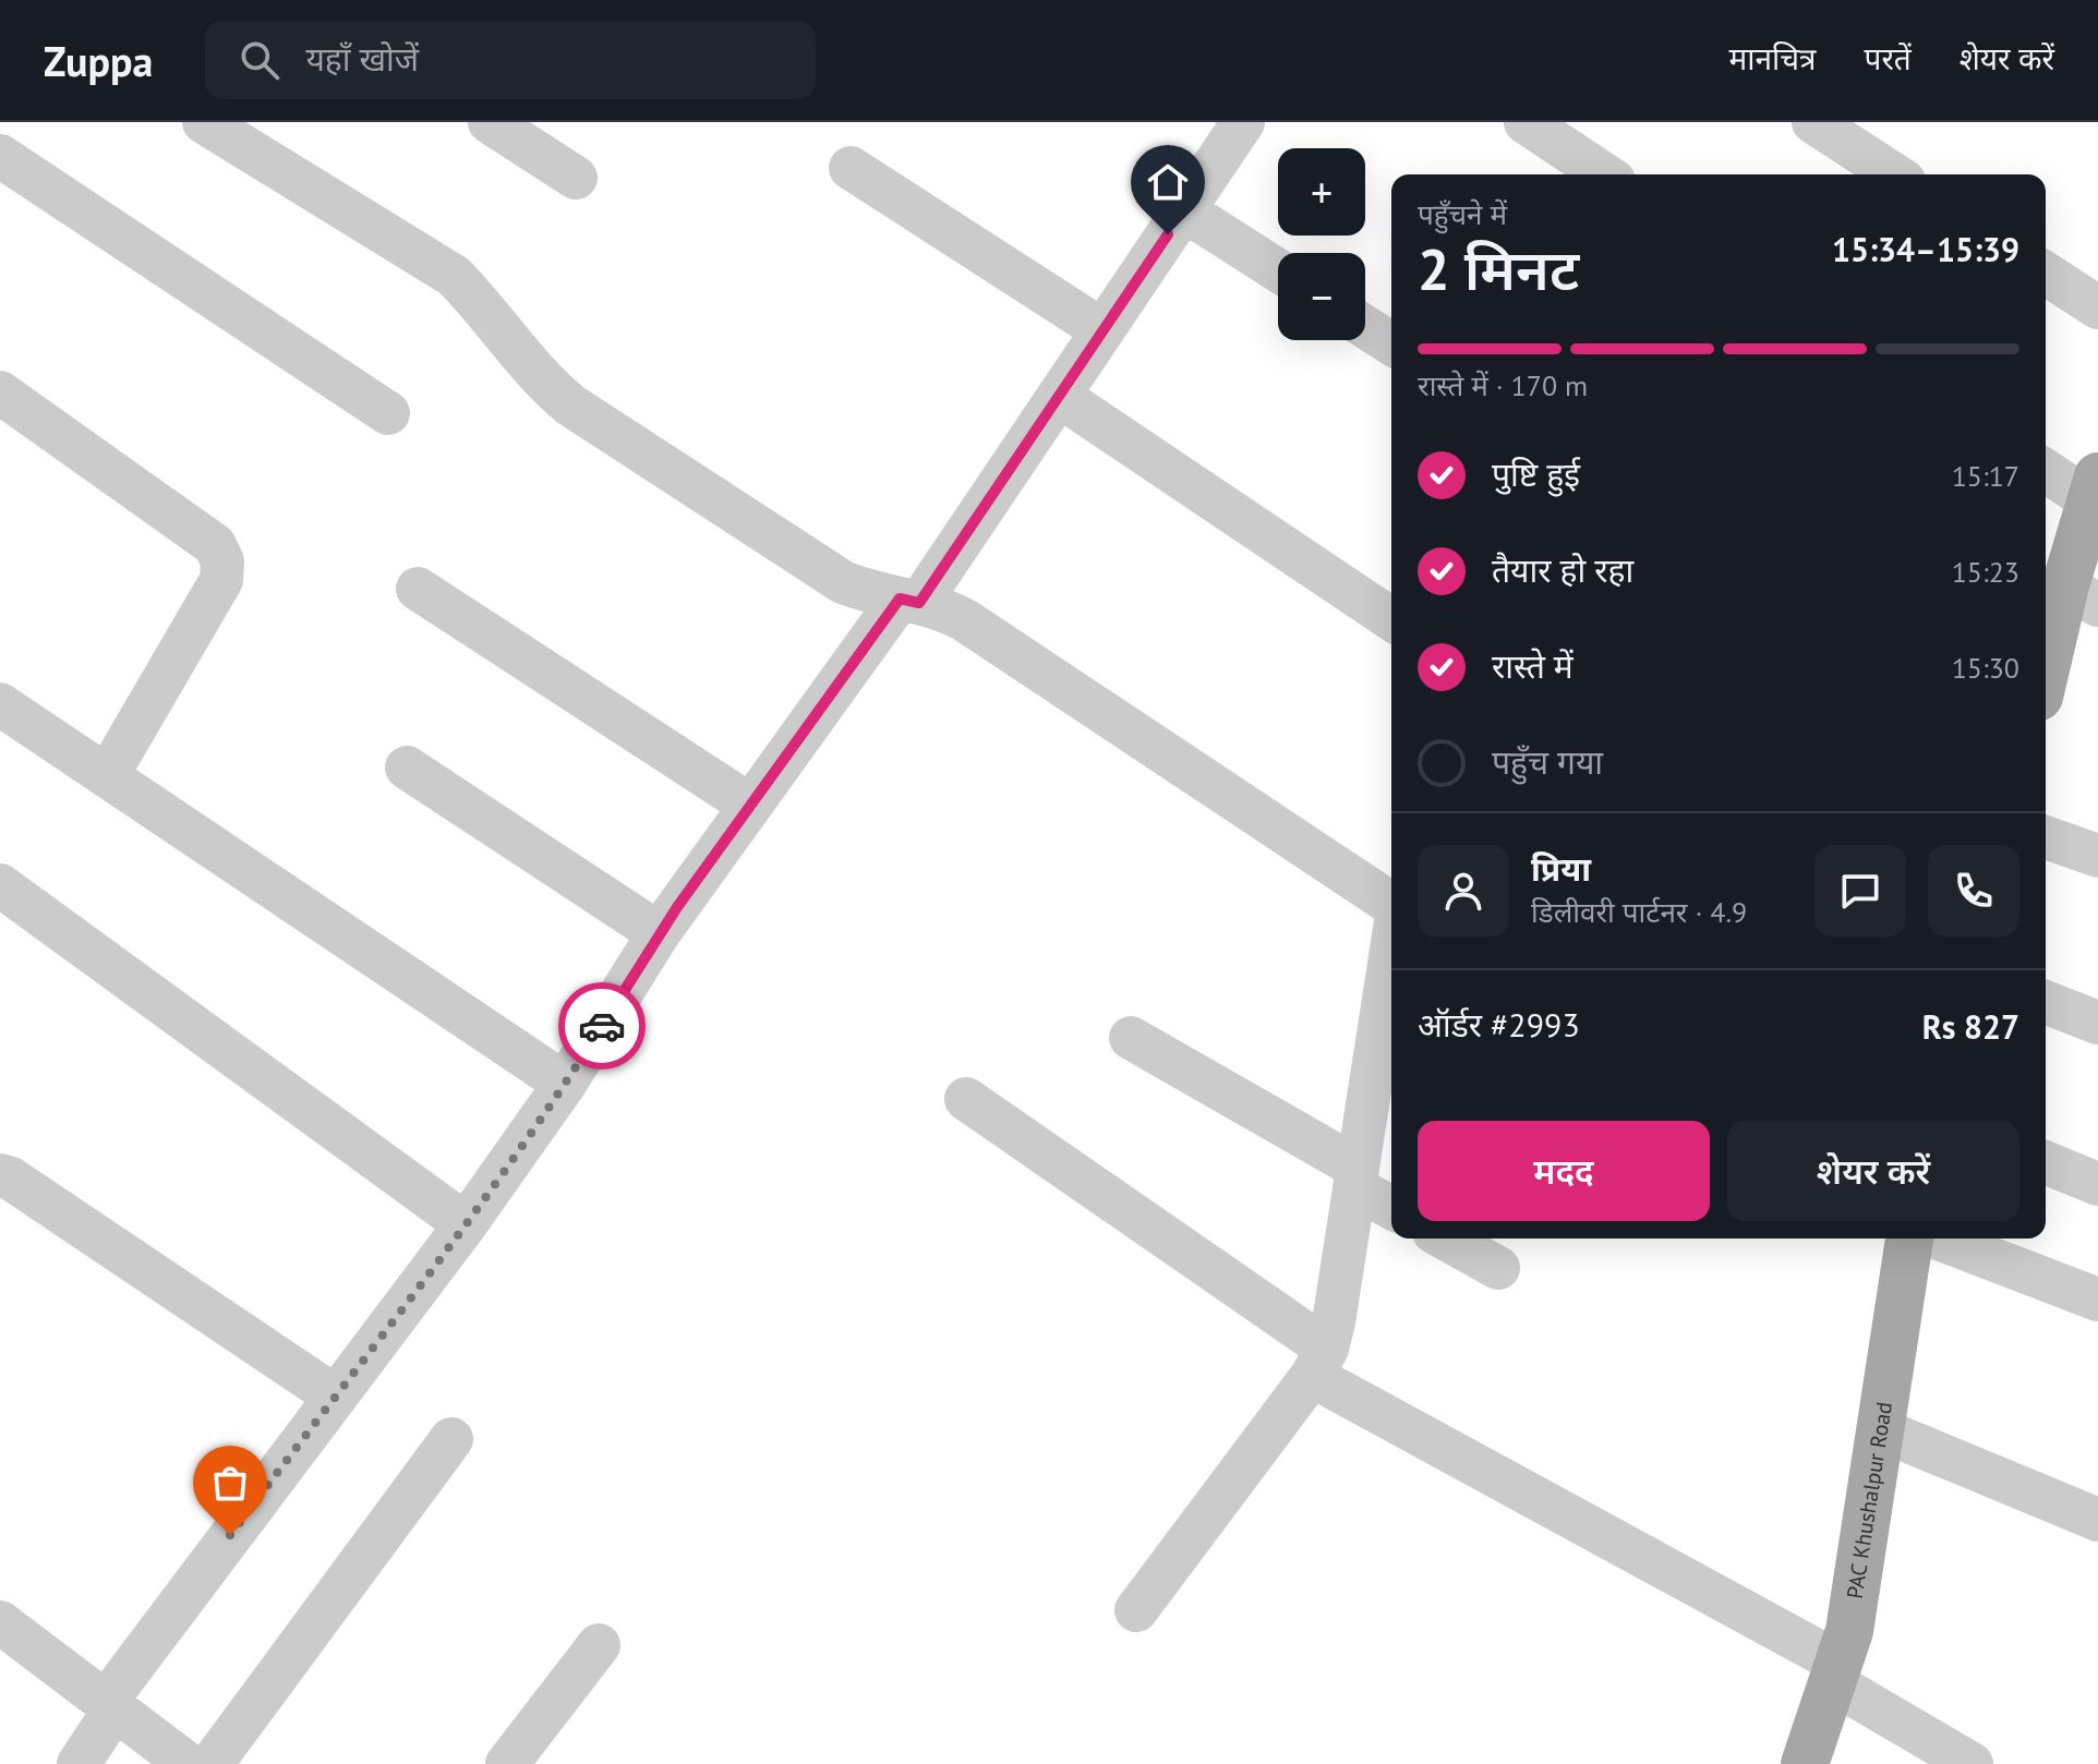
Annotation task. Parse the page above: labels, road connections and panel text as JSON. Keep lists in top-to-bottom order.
{
  "streets": {
    "main road": ["PAC Khushalpur Road"]
  },
  "page": {
    "header": "Zuppa",
    "search": "यहाँ खोजें",
    "nav": ["मानचित्र", "परतें", "शेयर करें"],
    "map_buttons": ["+", "−"],
    "heading": ["2 मिनट", "पहुँचने में", "15:34–15:39"],
    "panel": [
      "प्रिया",
      "डिलीवरी पार्टनर · 4.9",
      "ऑर्डर #2993",
      "Rs 827"
    ],
    "bar": "रास्ते में · 170 m",
    "list": [
      ["पुष्टि हुई", "15:17"],
      ["तैयार हो रहा", "15:23"],
      ["रास्ते में", "15:30"],
      "पहुँच गया"
    ],
    "buttons": ["मदद", "शेयर करें"]
  }
}
